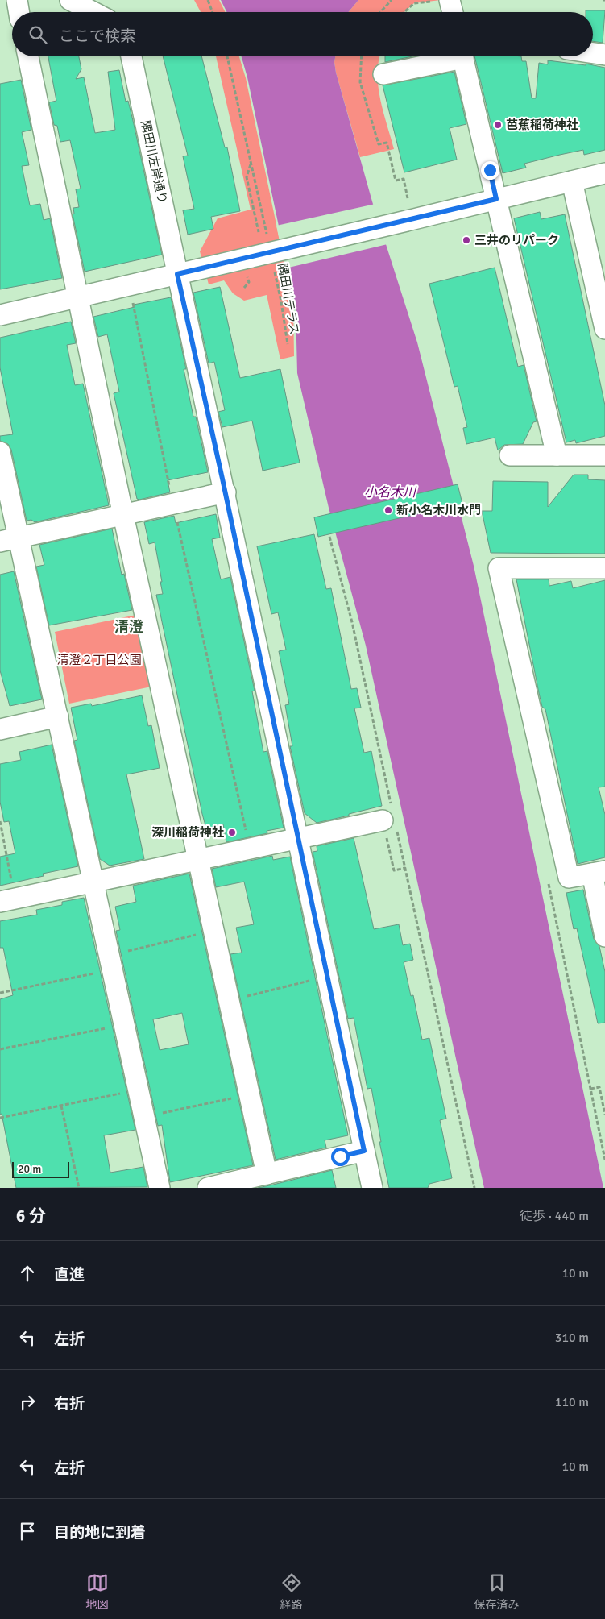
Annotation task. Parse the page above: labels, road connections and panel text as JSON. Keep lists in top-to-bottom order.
{
  "streets": {
    "street": ["隅田川左岸通り"],
    "path": ["隅田川テラス"]
  },
  "districts": ["清澄"],
  "water": ["小名木川"],
  "parks": ["清澄２丁目公園"],
  "places": [
    "芭蕉稲荷神社",
    "三井のリパーク",
    "新小名木川水門",
    "深川稲荷神社"
  ],
  "scale_bar": "20 m",
  "page": {
    "search": "ここで検索",
    "scale": "20 m",
    "heading": ["6 分", "徒歩 · 440 m"],
    "list": [
      ["直進", "10 m"],
      ["左折", "310 m"],
      ["右折", "110 m"],
      ["左折", "10 m"],
      "目的地に到着"
    ],
    "nav": ["地図", "経路", "保存済み"]
  }
}
